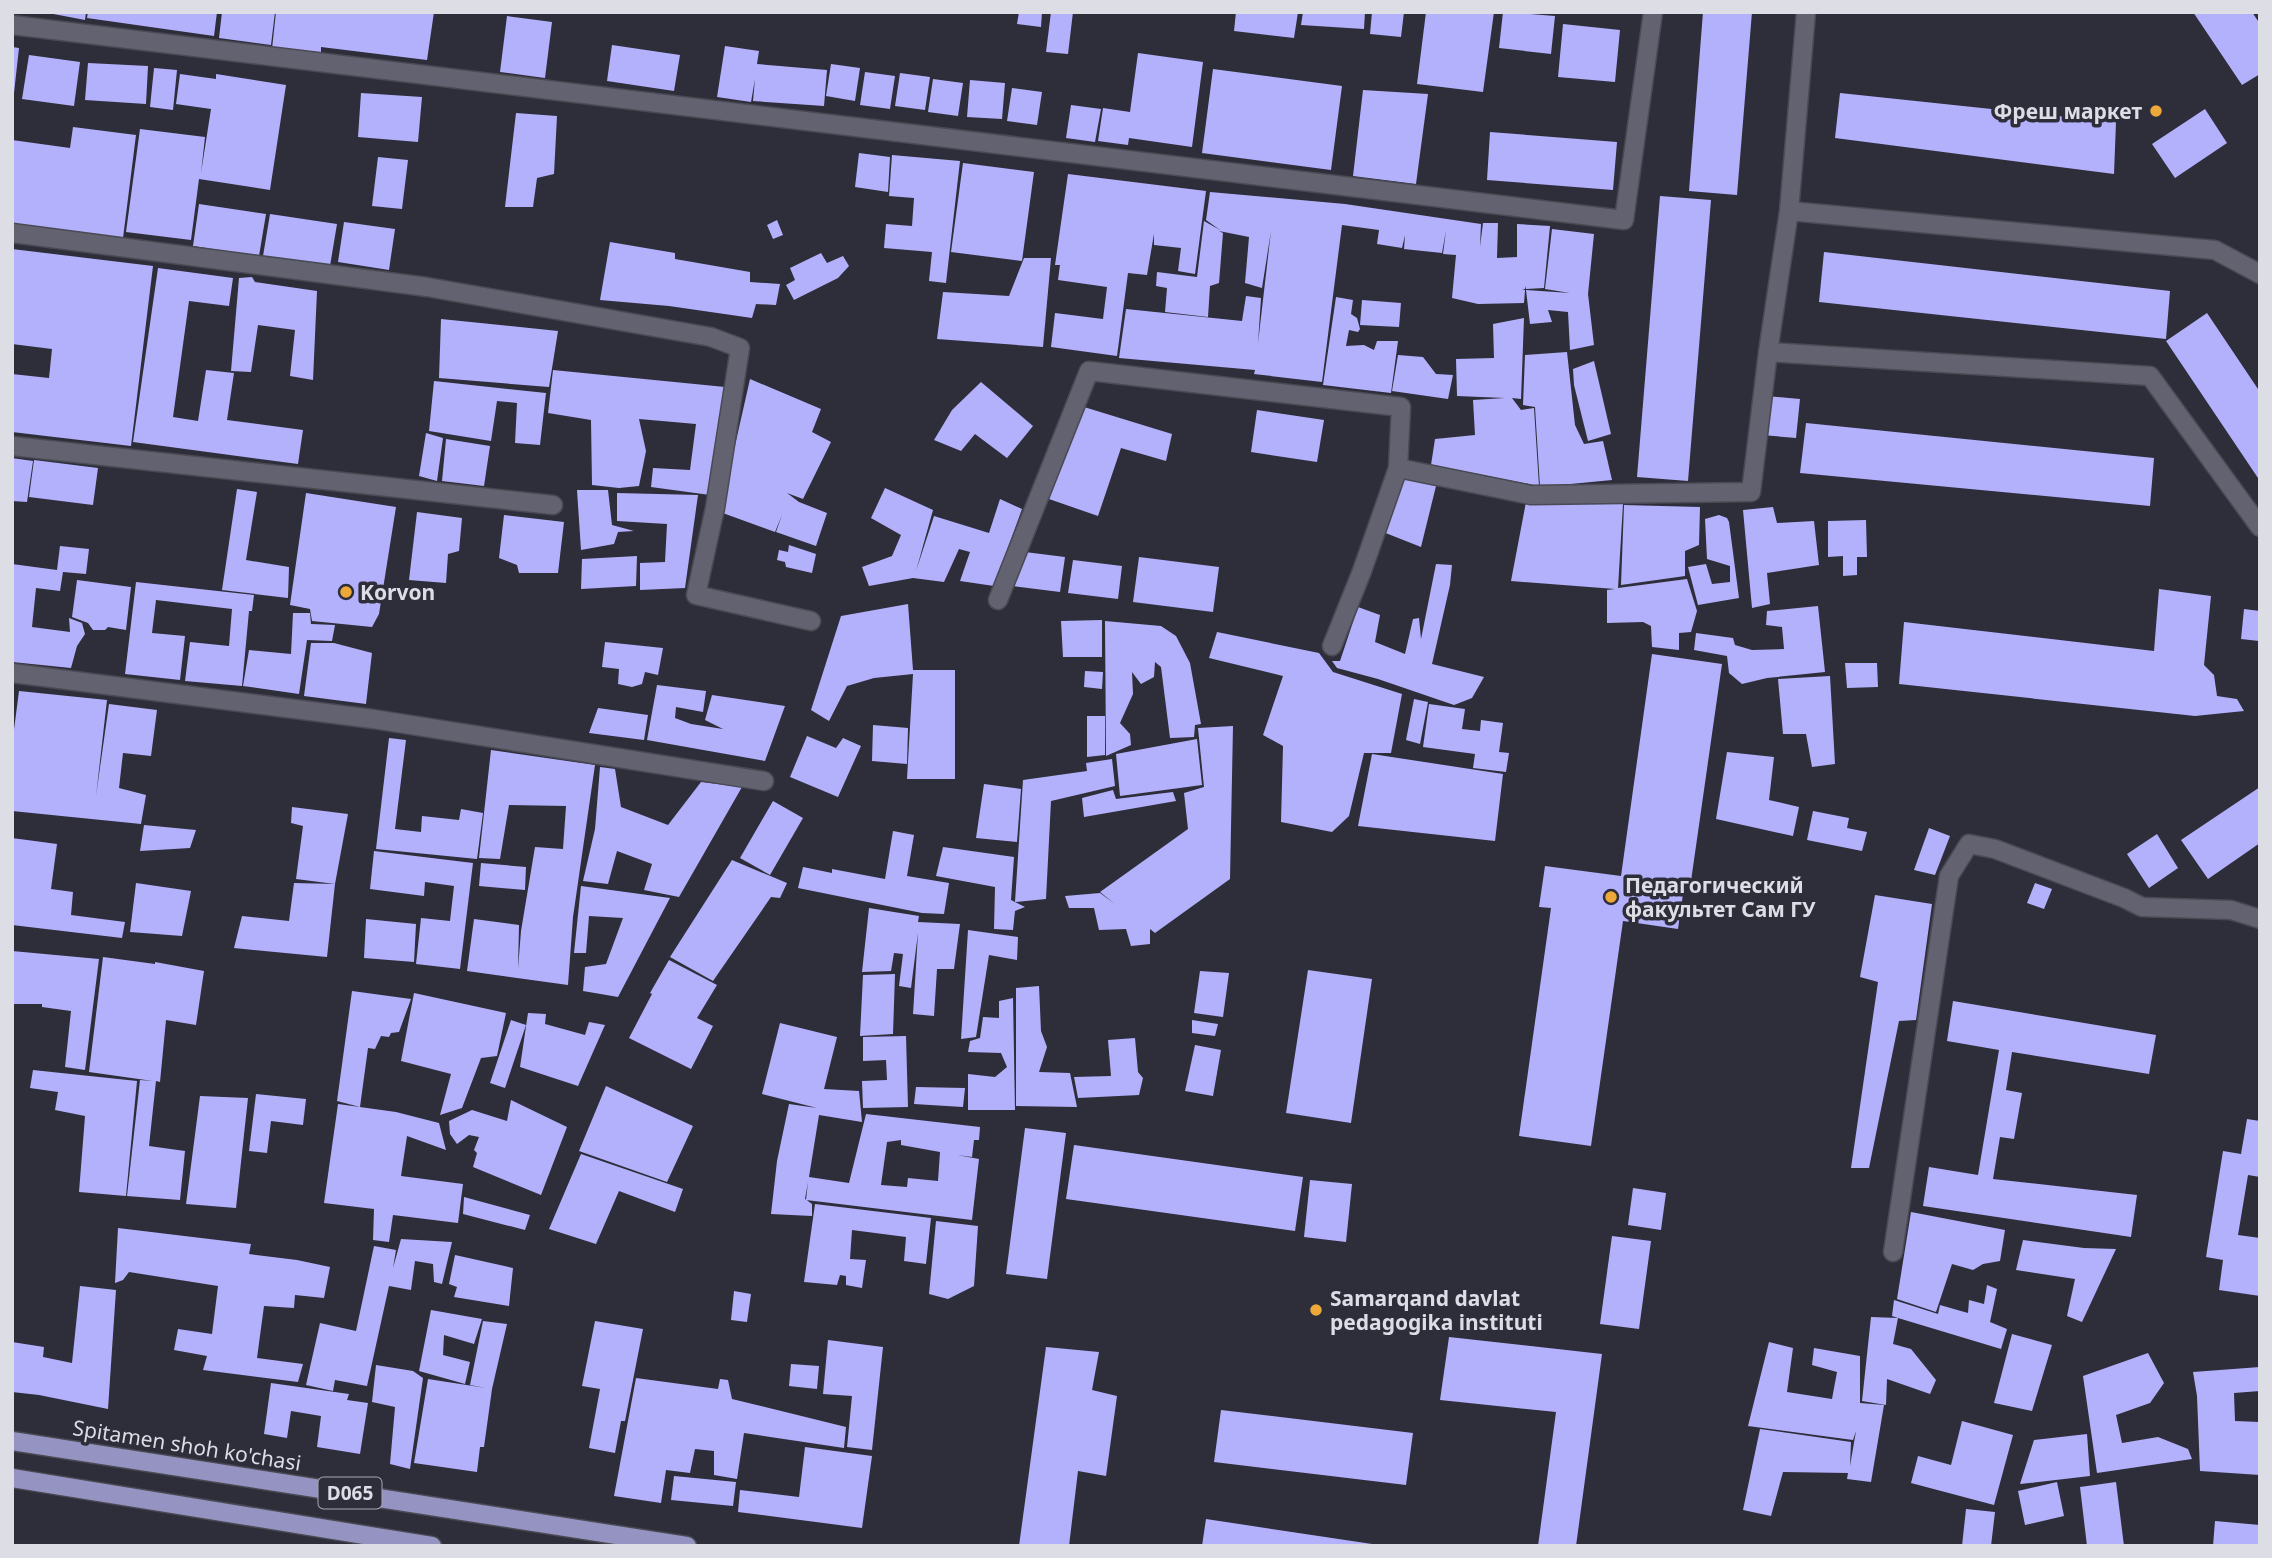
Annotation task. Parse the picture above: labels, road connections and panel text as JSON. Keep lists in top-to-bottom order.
{
  "streets": {
    "main road": ["Spitamen shoh ko'chasi", "D065"]
  },
  "places": [
    "Фреш маркет",
    "Korvon",
    "Педагогический факультет Сам ГУ",
    "Samarqand davlat pedagogika instituti"
  ]
}
